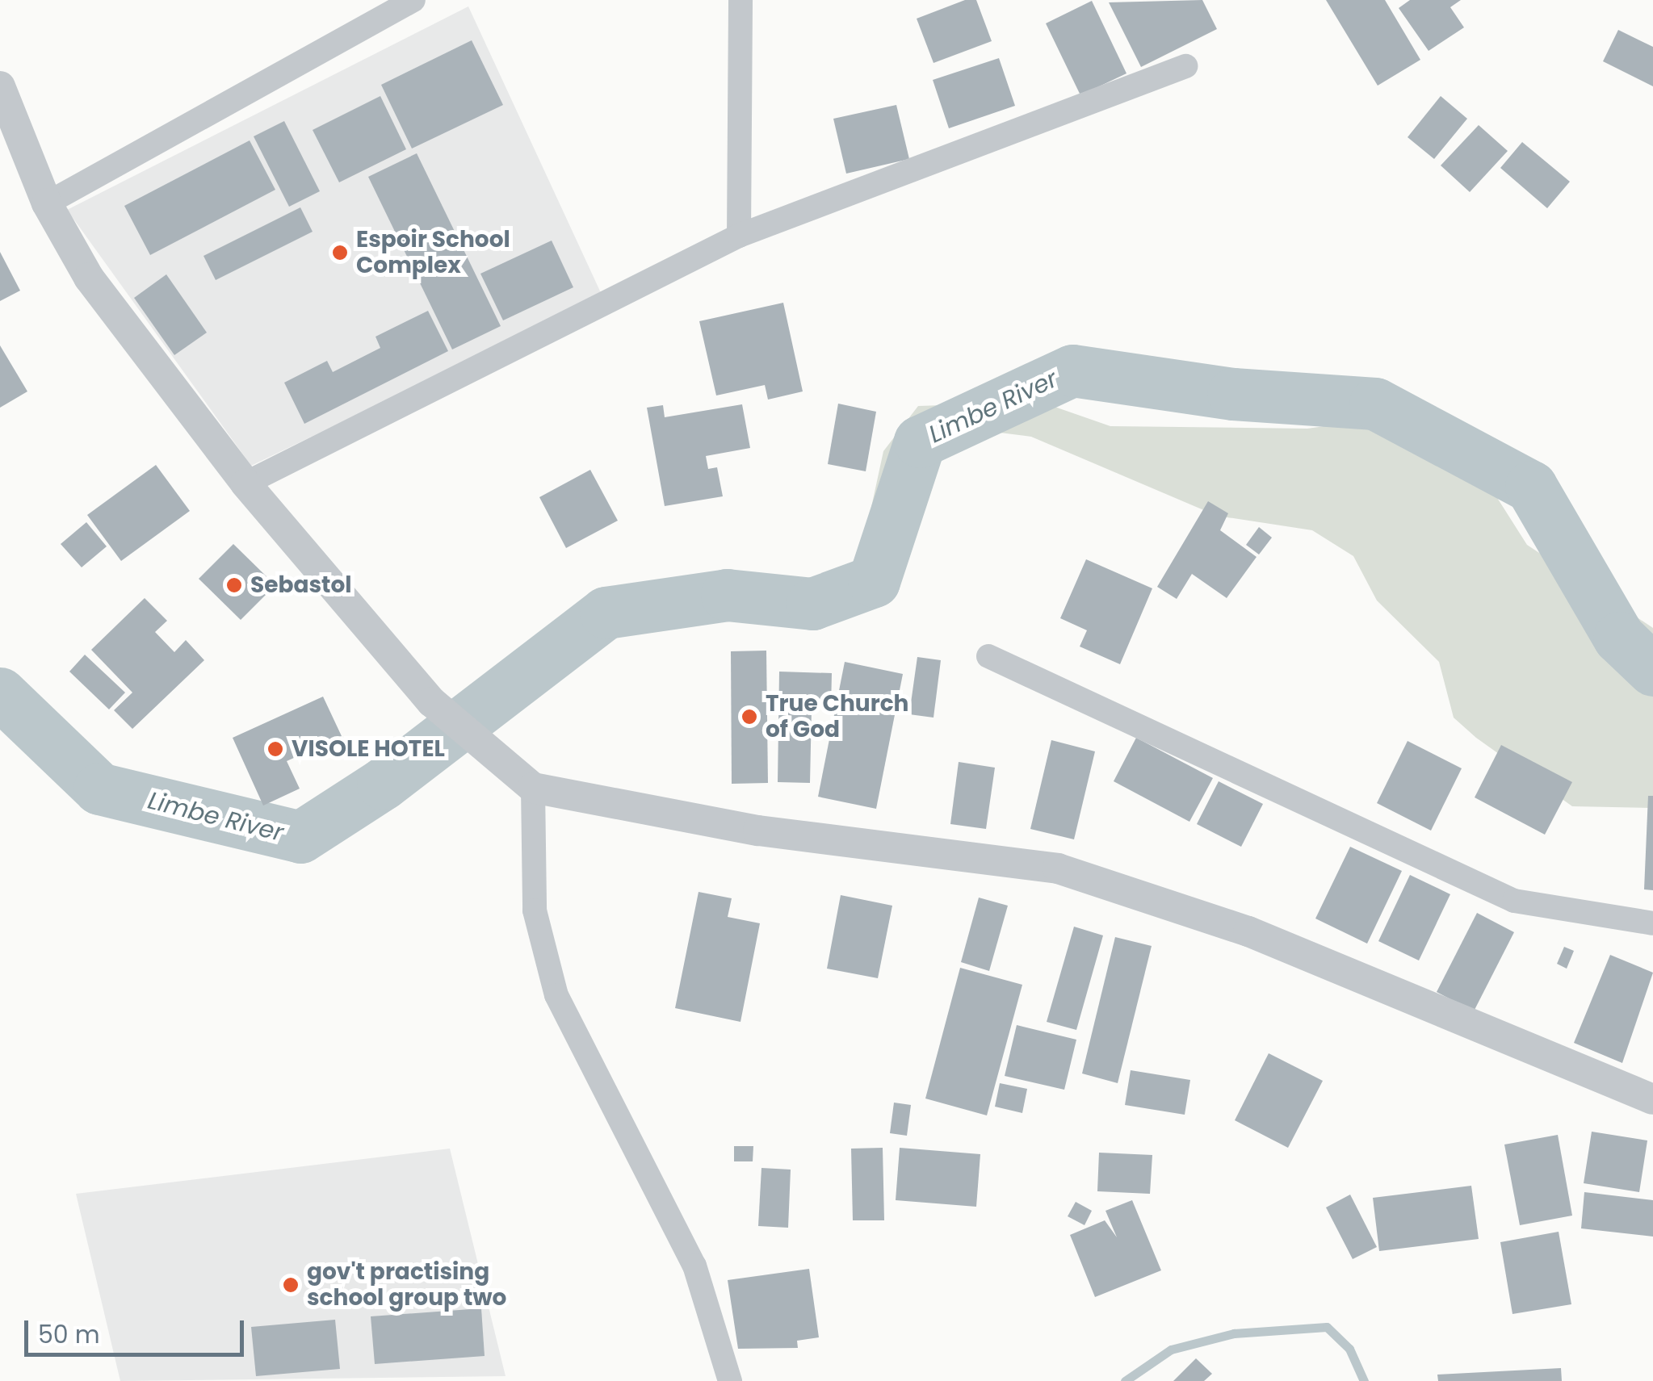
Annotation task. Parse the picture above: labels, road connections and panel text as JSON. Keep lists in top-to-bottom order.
{
  "water": ["Limbe River"],
  "places": [
    "Espoir School Complex",
    "Sebastol",
    "True Church of God",
    "VISOLE HOTEL",
    "gov't practising school group two"
  ],
  "scale_bar": "50 m"
}
